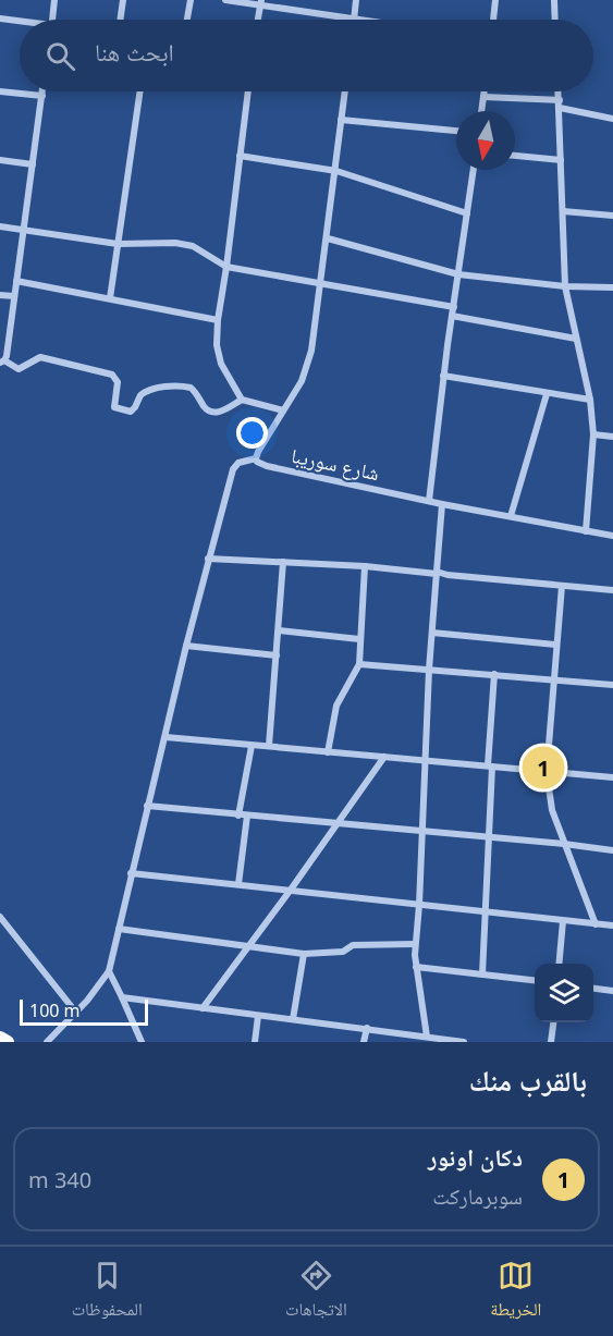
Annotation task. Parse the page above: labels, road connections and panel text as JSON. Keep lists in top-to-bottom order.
{
  "streets": {
    "street": ["شارع سوريبا"]
  },
  "scale_bar": "100 m",
  "north": "bottom",
  "page": {
    "search": "ابحث هنا",
    "pins": "1",
    "scale": "100 m",
    "heading": "بالقرب منك",
    "list": [
      {
        "mark": "1",
        "name": "دكان اونور",
        "note": "سوبرماركت",
        "value": "340 m"
      }
    ],
    "nav": ["الخريطة", "الاتجاهات", "المحفوظات"]
  }
}
